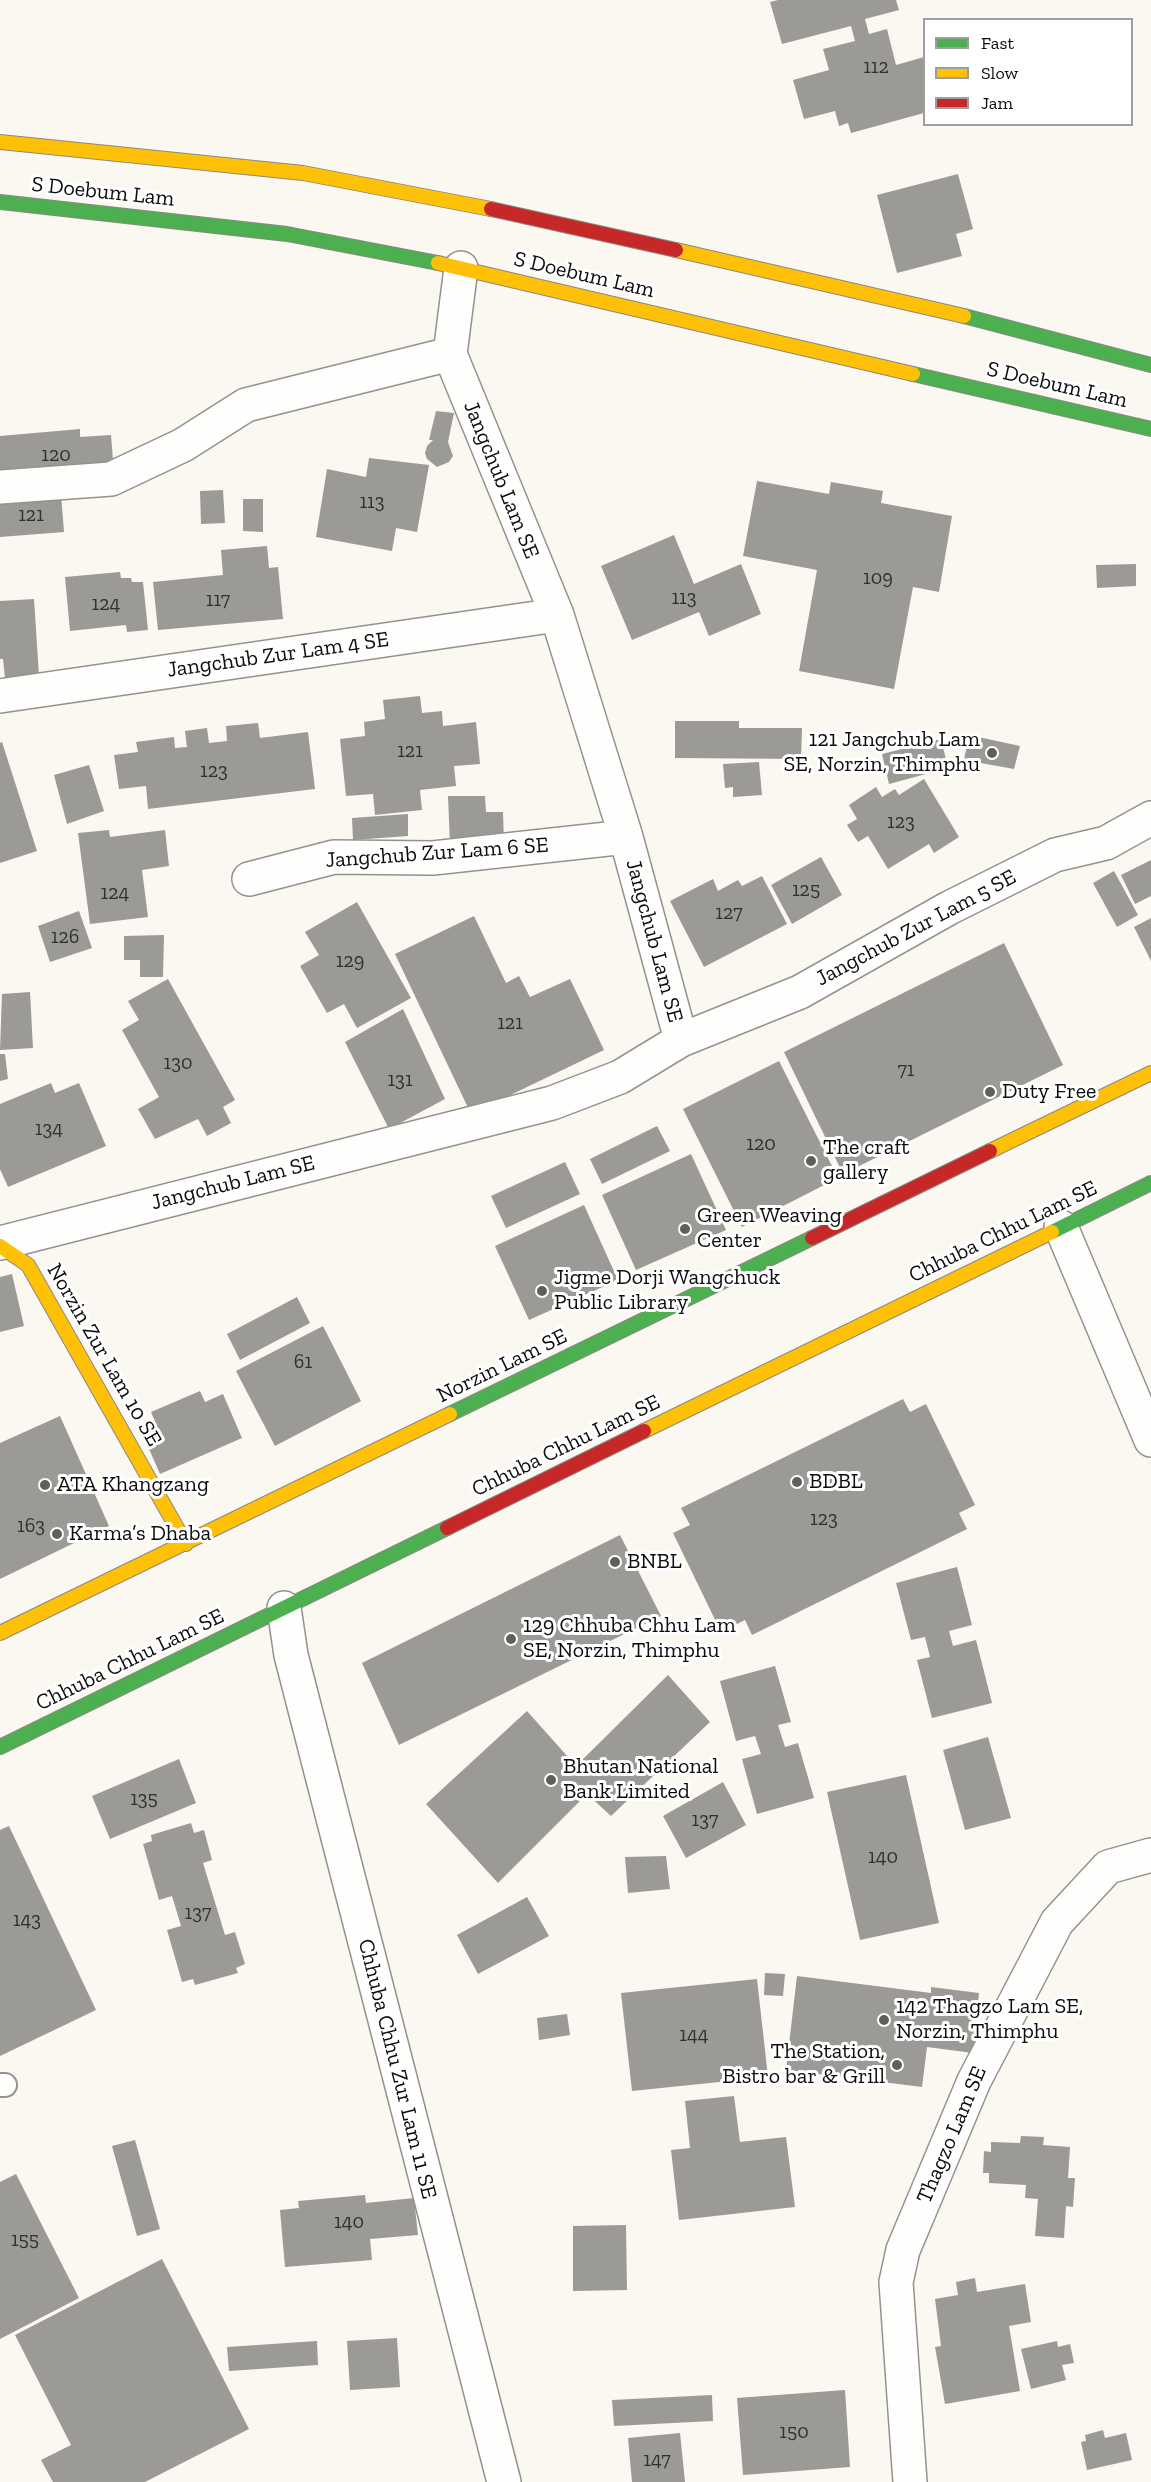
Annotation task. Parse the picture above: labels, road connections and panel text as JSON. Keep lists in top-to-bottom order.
{
  "streets": {
    "main road": [
      "S Doebum Lam",
      "Chhuba Chhu Lam SE",
      "Norzin Zur Lam 10 SE",
      "Norzin Lam SE"
    ],
    "street": [
      "Jangchub Lam SE",
      "Jangchub Zur Lam 4 SE",
      "Jangchub Zur Lam 6 SE",
      "Jangchub Zur Lam 5 SE",
      "Chhuba Chhu Zur Lam 11 SE",
      "Thagzo Lam SE"
    ]
  },
  "crossings": [
    ["S Doebum Lam", "Jangchub Lam SE"],
    ["Jangchub Lam SE", "Jangchub Zur Lam 4 SE"],
    ["Jangchub Lam SE", "Jangchub Zur Lam 6 SE"],
    ["Jangchub Lam SE", "Jangchub Zur Lam 5 SE"],
    ["Jangchub Lam SE", "Norzin Zur Lam 10 SE"],
    ["Chhuba Chhu Lam SE", "Chhuba Chhu Zur Lam 11 SE"],
    ["Norzin Zur Lam 10 SE", "Norzin Lam SE"]
  ],
  "places": [
    "121 Jangchub Lam SE, Norzin, Thimphu",
    "Duty Free",
    "The craft gallery",
    "Green Weaving Center",
    "Jigme Dorji Wangchuck Public Library",
    "BDBL",
    "ATA Khangzang",
    "Karma’s Dhaba",
    "BNBL",
    "129 Chhuba Chhu Lam SE, Norzin, Thimphu",
    "Bhutan National Bank Limited",
    "142 Thagzo Lam SE, Norzin, Thimphu",
    "The Station, Bistro bar & Grill"
  ],
  "house_numbers": [
    "112",
    "120",
    "113",
    "121",
    "109",
    "113",
    "117",
    "124",
    "121",
    "123",
    "123",
    "125",
    "124",
    "127",
    "126",
    "129",
    "121",
    "130",
    "71",
    "131",
    "134",
    "120",
    "61",
    "123",
    "163",
    "135",
    "137",
    "140",
    "137",
    "143",
    "144",
    "140",
    "155",
    "150",
    "147"
  ],
  "legend": ["Fast", "Slow", "Jam"]
}
